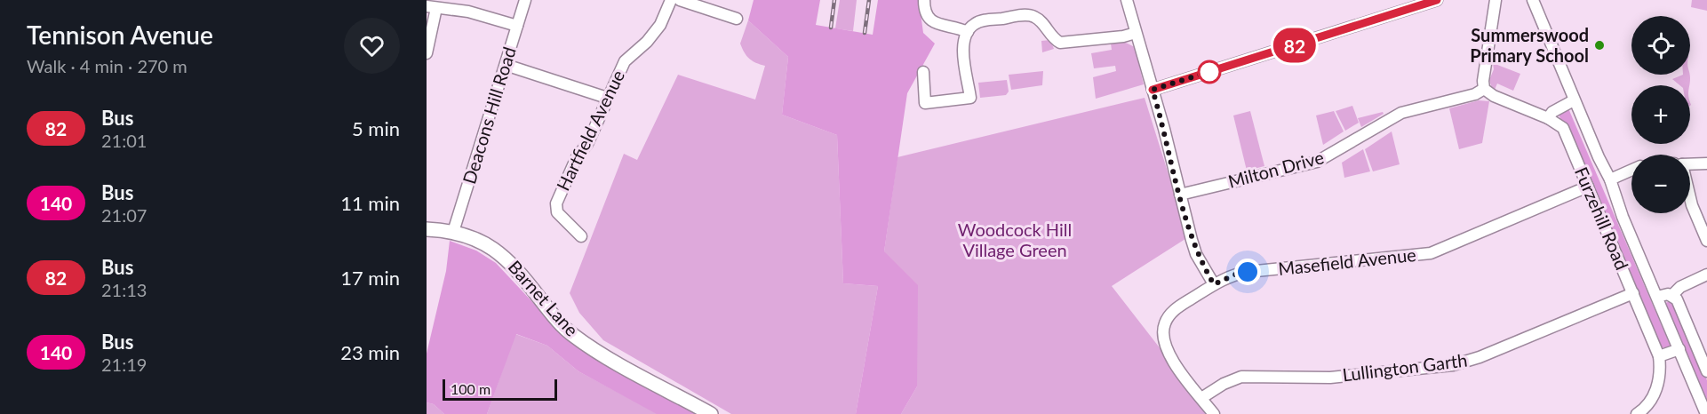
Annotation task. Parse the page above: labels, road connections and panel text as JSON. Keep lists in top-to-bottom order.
{
  "streets": {
    "main road": ["Barnet Lane"],
    "street": [
      "Deacons Hill Road",
      "Hartfield Avenue",
      "Milton Drive",
      "Furzehill Road",
      "Masefield Avenue",
      "Lullington Garth"
    ]
  },
  "crossings": [
    ["Deacons Hill Road", "Barnet Lane"],
    ["Furzehill Road", "Masefield Avenue"],
    ["Furzehill Road", "Lullington Garth"],
    ["Masefield Avenue", "Lullington Garth"]
  ],
  "parks": ["Woodcock Hill Village Green"],
  "places": ["Summerswood Primary School"],
  "lines": ["bus line 82"],
  "scale_bar": "100 m",
  "page": {
    "heading": ["Tennison Avenue", "Walk · 4 min · 270 m"],
    "on_map": "82",
    "map_buttons": ["+", "−"],
    "list": [
      {
        "mark": "82",
        "name": "Bus",
        "note": "21:01",
        "value": "5 min"
      },
      {
        "mark": "140",
        "name": "Bus",
        "note": "21:07",
        "value": "11 min"
      },
      {
        "mark": "82",
        "name": "Bus",
        "note": "21:13",
        "value": "17 min"
      },
      {
        "mark": "140",
        "name": "Bus",
        "note": "21:19",
        "value": "23 min"
      }
    ],
    "scale": "100 m"
  }
}
